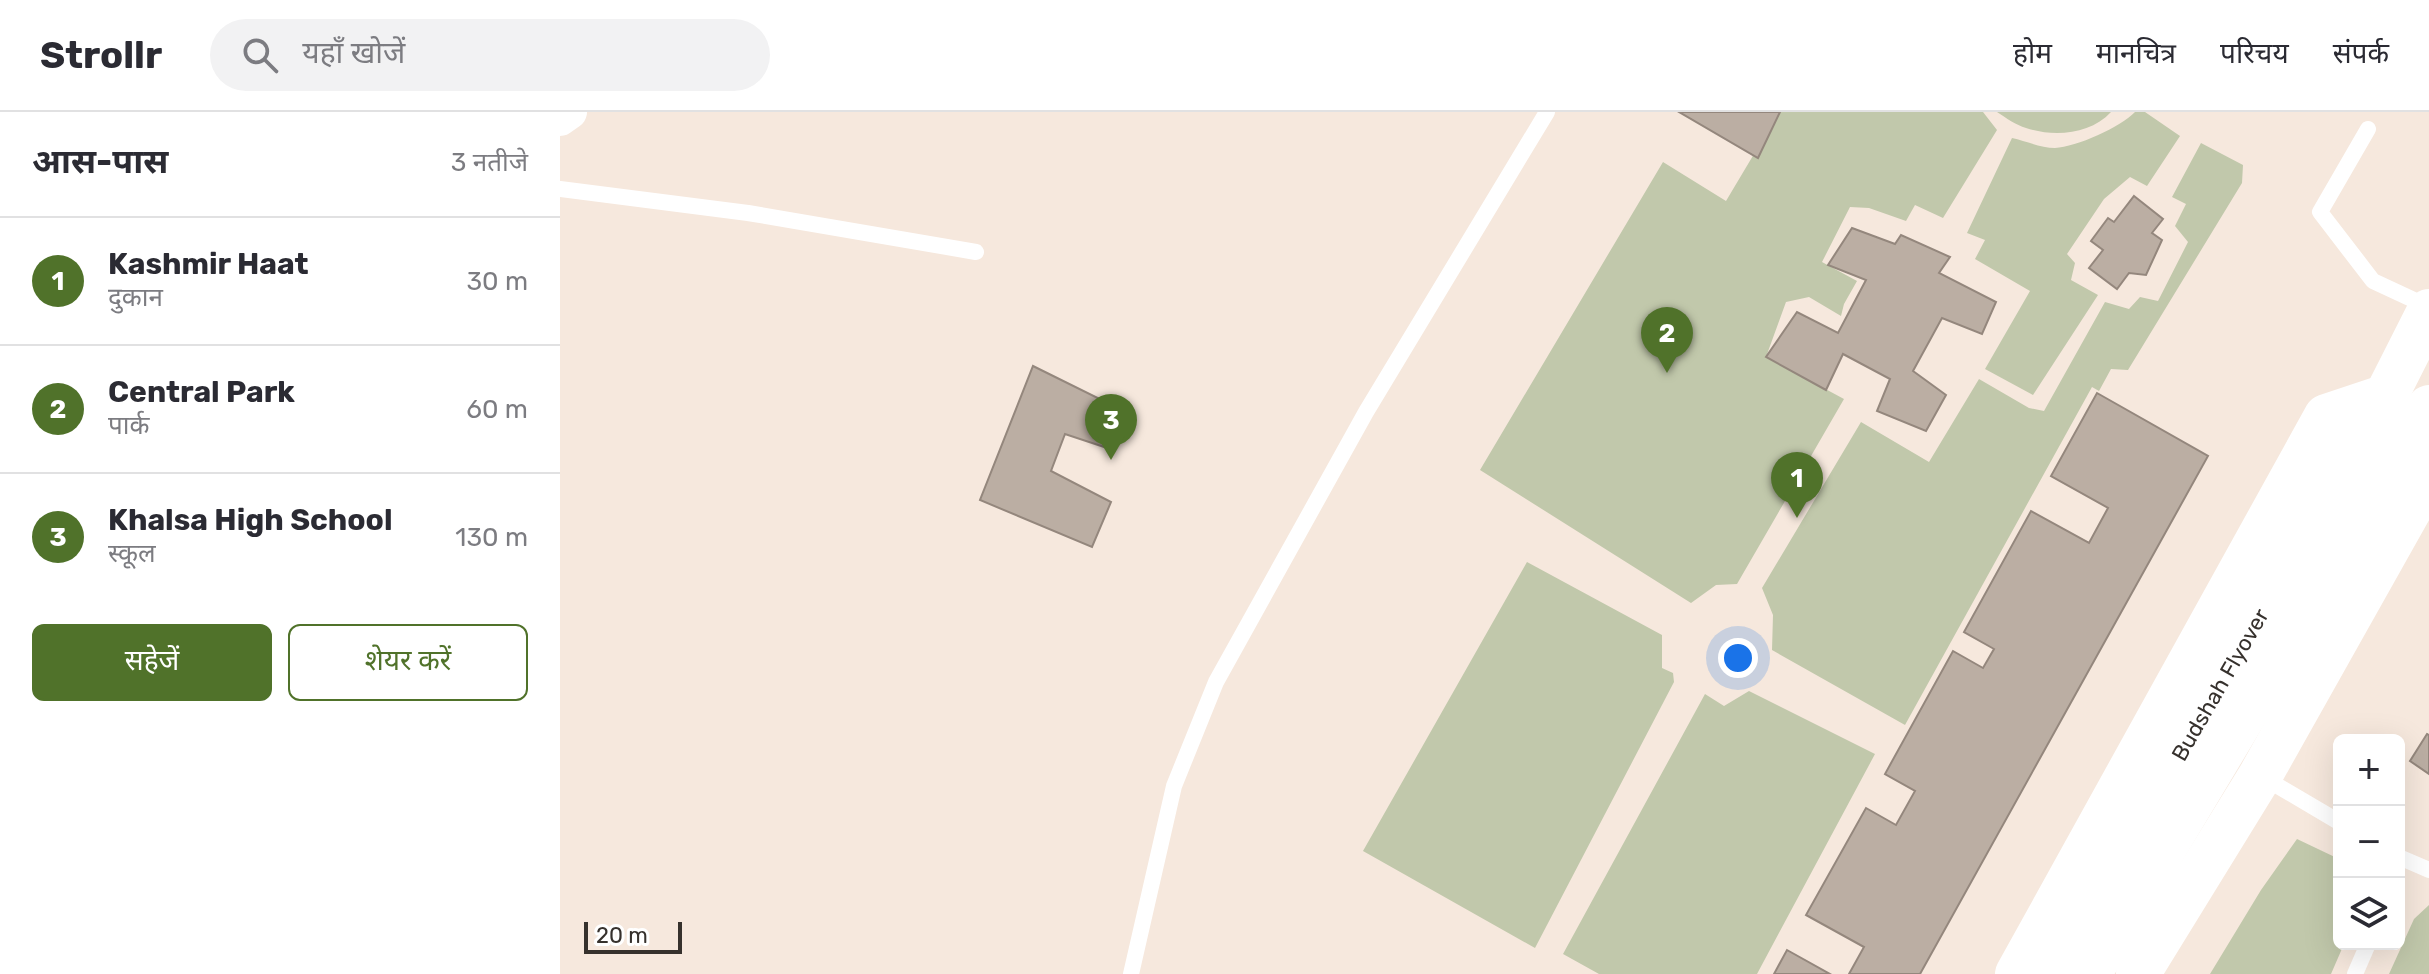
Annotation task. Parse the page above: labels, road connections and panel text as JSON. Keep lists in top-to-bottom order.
{
  "streets": {
    "main road": ["Budshah Flyover"]
  },
  "scale_bar": "20 m",
  "page": {
    "header": "Strollr",
    "search": "यहाँ खोजें",
    "nav": [
      "होम",
      "मानचित्र",
      "परिचय",
      "संपर्क"
    ],
    "heading": ["आस-पास", "3 नतीजे"],
    "list": [
      {
        "mark": "1",
        "name": "Kashmir Haat",
        "note": "दुकान",
        "value": "30 m"
      },
      {
        "mark": "2",
        "name": "Central Park",
        "note": "पार्क",
        "value": "60 m"
      },
      {
        "mark": "3",
        "name": "Khalsa High School",
        "note": "स्कूल",
        "value": "130 m"
      }
    ],
    "pins": ["2", "3", "1"],
    "buttons": ["सहेजें", "शेयर करें"],
    "map_buttons": ["+", "−"],
    "scale": "20 m"
  }
}
